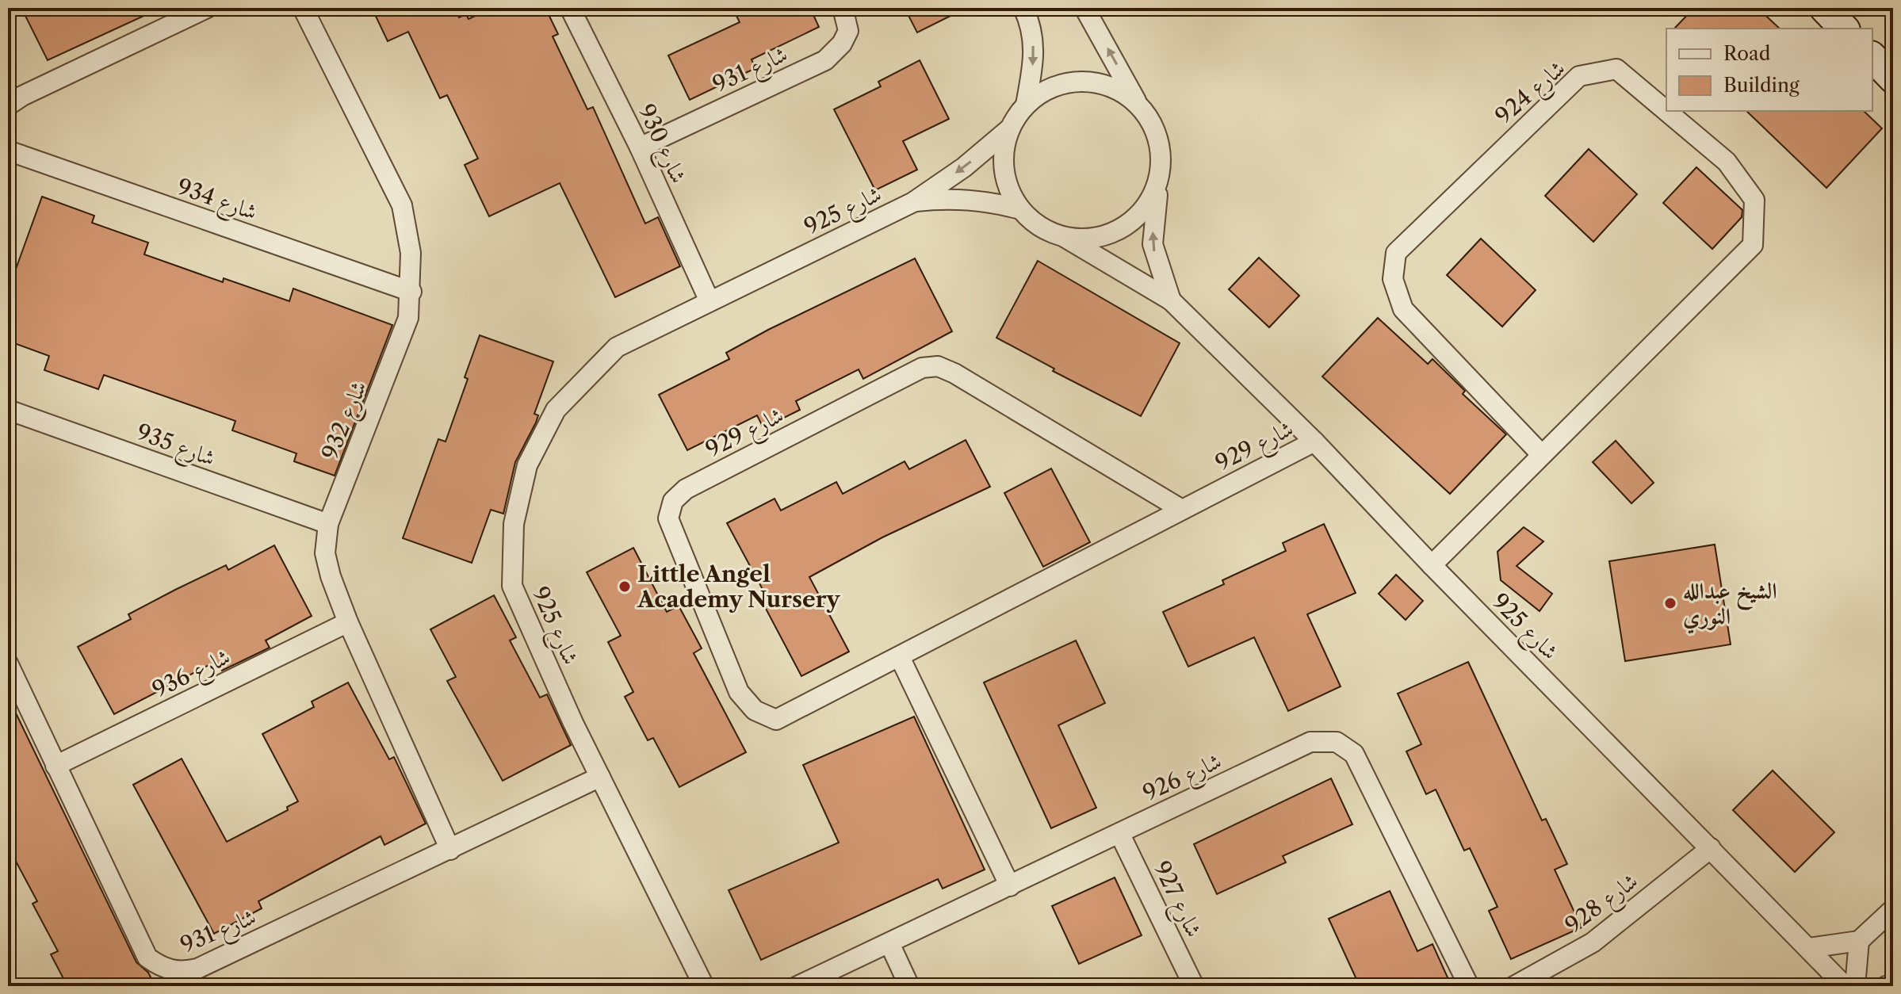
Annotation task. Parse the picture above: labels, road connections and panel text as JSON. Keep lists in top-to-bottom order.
{
  "streets": {
    "street": [
      "شارع 931",
      "شارع 924",
      "شارع 930",
      "شارع 934",
      "شارع 925",
      "شارع 932",
      "شارع 929",
      "شارع 935",
      "شارع 936",
      "شارع 926",
      "شارع 927",
      "شارع 928"
    ]
  },
  "crossings": [
    ["شارع 931", "شارع 930"],
    ["شارع 931", "شارع 925"],
    ["شارع 931", "شارع 932"],
    ["شارع 931", "شارع 936"],
    ["شارع 924", "شارع 925"],
    ["شارع 930", "شارع 925"],
    ["شارع 934", "شارع 932"],
    ["شارع 925", "شارع 929"],
    ["شارع 925", "شارع 928"],
    ["شارع 932", "شارع 935"],
    ["شارع 932", "شارع 936"],
    ["شارع 926", "شارع 927"]
  ],
  "places": ["Little Angel Academy Nursery", "الشيخ عبدالله النوري"],
  "legend": ["Road", "Building"]
}
